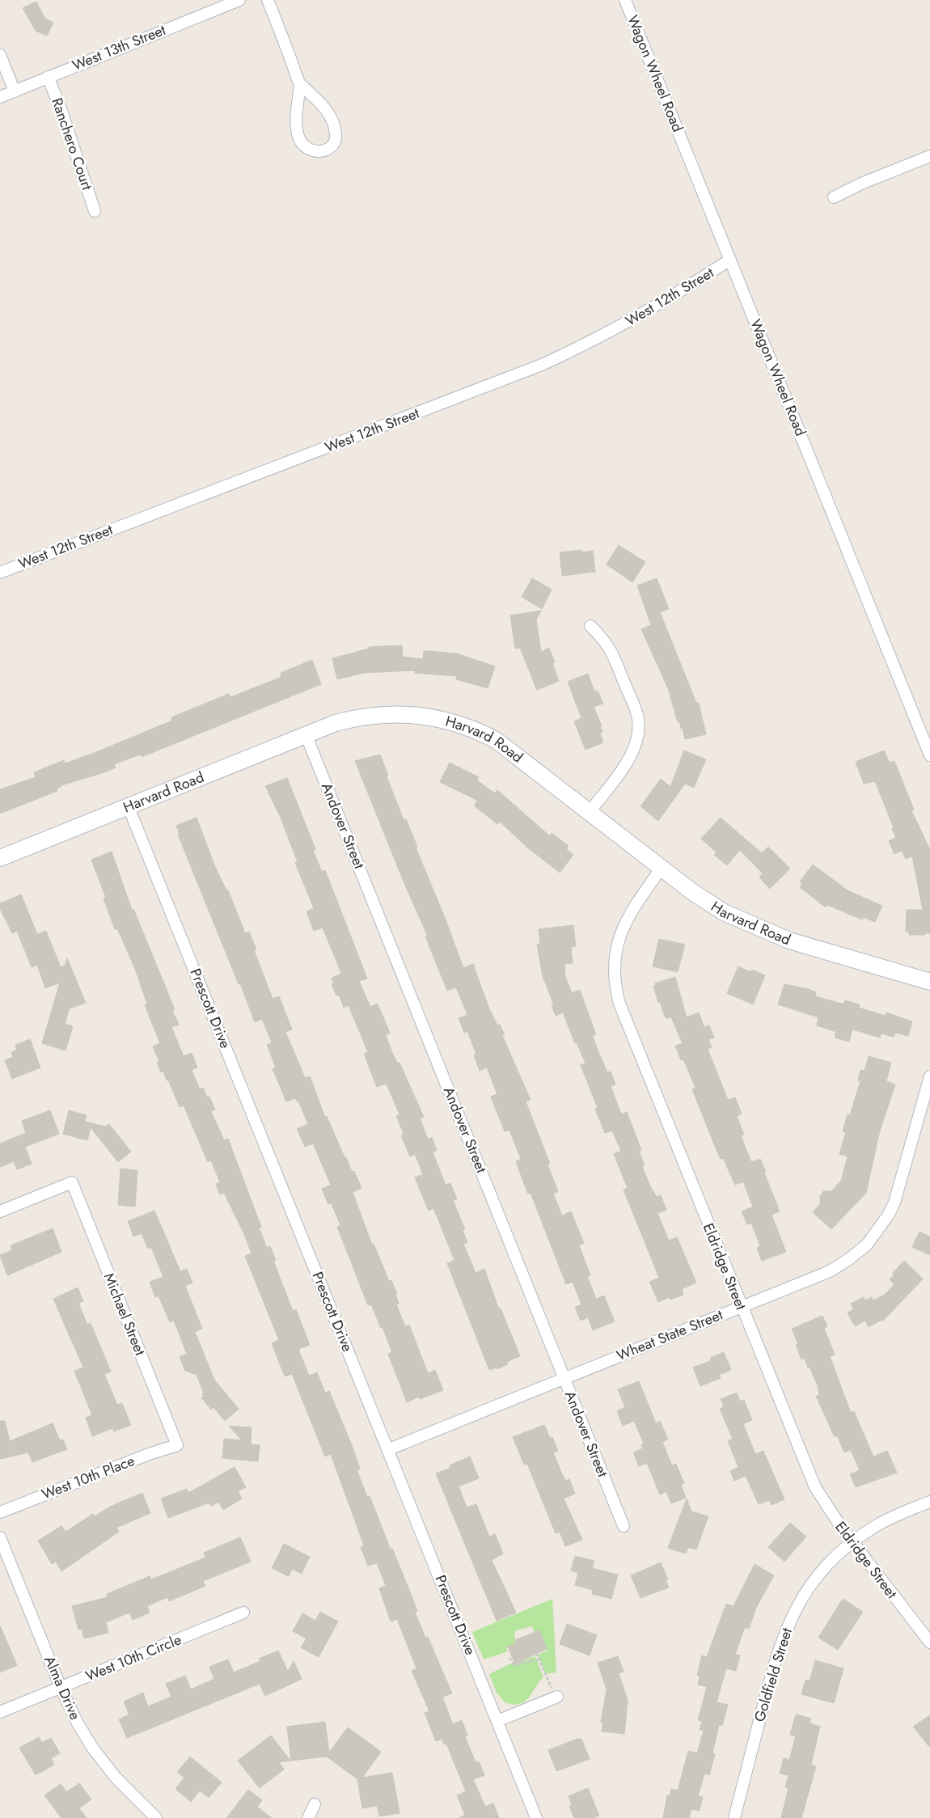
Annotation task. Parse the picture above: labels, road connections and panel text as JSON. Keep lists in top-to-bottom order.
{
  "streets": {
    "street": [
      "West 13th Street",
      "Wagon Wheel Road",
      "Ranchero Court",
      "West 12th Street",
      "Harvard Road",
      "Andover Street",
      "Prescott Drive",
      "Eldridge Street",
      "Michael Street",
      "Wheat State Street",
      "West 10th Place",
      "West 10th Circle",
      "Goldfield Street",
      "Alma Drive"
    ]
  },
  "crossings": [
    ["West 13th Street", "Ranchero Court"],
    ["Wagon Wheel Road", "West 12th Street"],
    ["Harvard Road", "Andover Street"],
    ["Harvard Road", "Prescott Drive"],
    ["Harvard Road", "Eldridge Street"],
    ["Andover Street", "Wheat State Street"],
    ["Prescott Drive", "Wheat State Street"],
    ["Eldridge Street", "Wheat State Street"],
    ["Eldridge Street", "Goldfield Street"],
    ["Michael Street", "West 10th Place"],
    ["West 10th Circle", "Alma Drive"]
  ]
}
